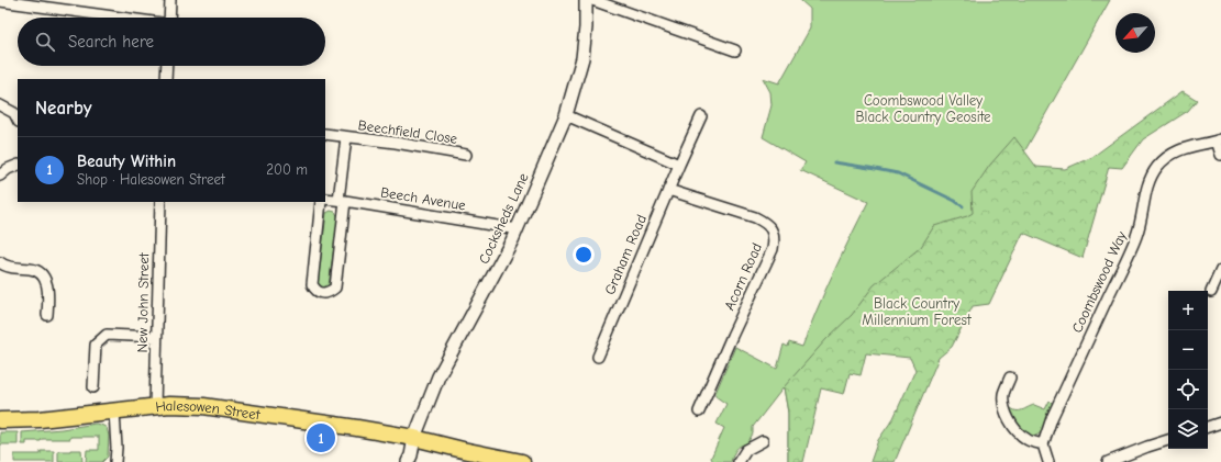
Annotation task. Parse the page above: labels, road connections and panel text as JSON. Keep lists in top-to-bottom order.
{
  "streets": {
    "main road": ["Halesowen Street"],
    "street": [
      "Beechfield Close",
      "Beech Avenue",
      "Cocksheds Lane",
      "Graham Road",
      "Acorn Road",
      "Coombswood Way",
      "New John Street"
    ]
  },
  "crossings": [
    ["Beechfield Close", "Beech Avenue"],
    ["Beech Avenue", "Cocksheds Lane"],
    ["Cocksheds Lane", "Halesowen Street"],
    ["Graham Road", "Acorn Road"],
    ["New John Street", "Halesowen Street"]
  ],
  "parks": ["Coombswood Valley Black Country Geosite", "Black Country Millennium Forest"],
  "north": "bottom left",
  "page": {
    "search": "Search here",
    "heading": "Nearby",
    "list": [
      {
        "mark": "1",
        "name": "Beauty Within",
        "note": "Shop · Halesowen Street",
        "value": "200 m"
      }
    ],
    "map_buttons": ["+", "−"],
    "pins": "1"
  }
}
